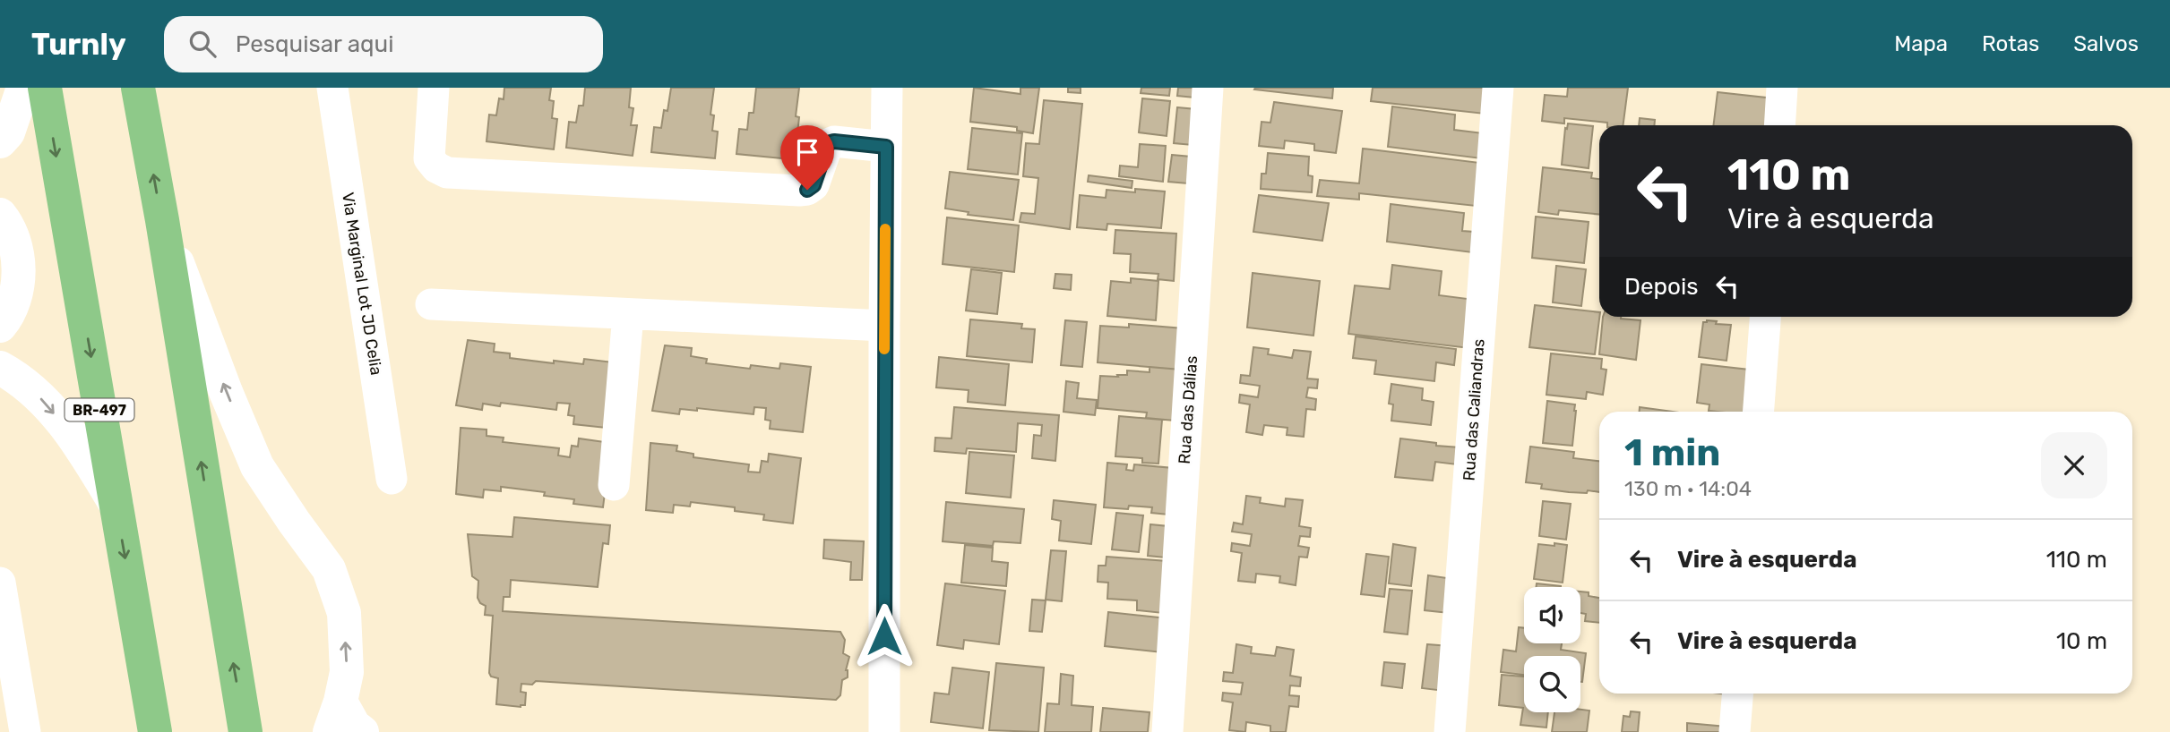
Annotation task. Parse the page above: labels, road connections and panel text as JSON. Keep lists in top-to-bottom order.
{
  "streets": {
    "main road": ["BR-497"],
    "street": ["Via Marginal Lot JD Celia", "Rua das Dálias", "Rua das Caliandras"]
  },
  "page": {
    "header": "Turnly",
    "search": "Pesquisar aqui",
    "nav": ["Mapa", "Rotas", "Salvos"],
    "turn": ["110 m", "Vire à esquerda"],
    "then": "Depois",
    "heading": ["1 min", "130 m · 14:04"],
    "list": [
      {
        "name": "Vire à esquerda",
        "value": "110 m"
      },
      {
        "name": "Vire à esquerda",
        "value": "10 m"
      }
    ]
  }
}
